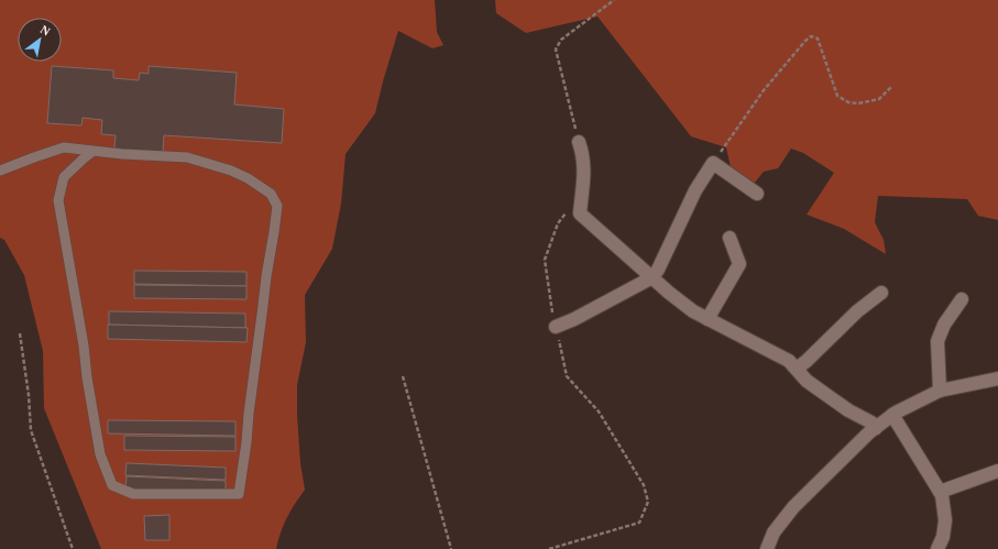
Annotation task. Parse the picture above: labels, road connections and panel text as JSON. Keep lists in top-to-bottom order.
{
  "north": "top right"
}
